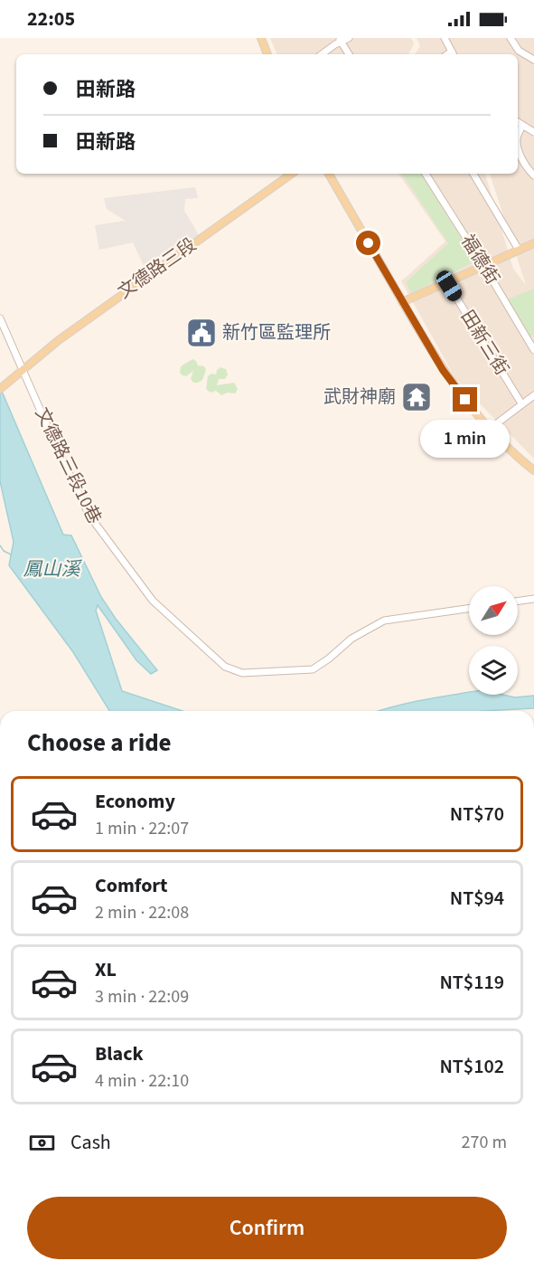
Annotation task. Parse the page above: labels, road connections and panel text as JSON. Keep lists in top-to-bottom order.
{
  "streets": {
    "main road": ["文德路三段"],
    "street": ["福德街", "田新三街", "文德路三段10巷"]
  },
  "crossings": [
    ["文德路三段", "文德路三段10巷"]
  ],
  "water": ["鳳山溪"],
  "places": {
    "public building": ["新竹區監理所"],
    "temple": ["武財神廟"]
  },
  "north": "top right",
  "page": {
    "status": "22:05",
    "banner": ["田新路", "田新路"],
    "bubble": "1 min",
    "heading": "Choose a ride",
    "list": [
      {
        "name": "Economy",
        "note": "1 min · 22:07",
        "value": "NT$70"
      },
      {
        "name": "Comfort",
        "note": "2 min · 22:08",
        "value": "NT$94"
      },
      {
        "name": "XL",
        "note": "3 min · 22:09",
        "value": "NT$119"
      },
      {
        "name": "Black",
        "note": "4 min · 22:10",
        "value": "NT$102"
      }
    ],
    "pay": ["Cash", "270 m"],
    "buttons": "Confirm"
  }
}
